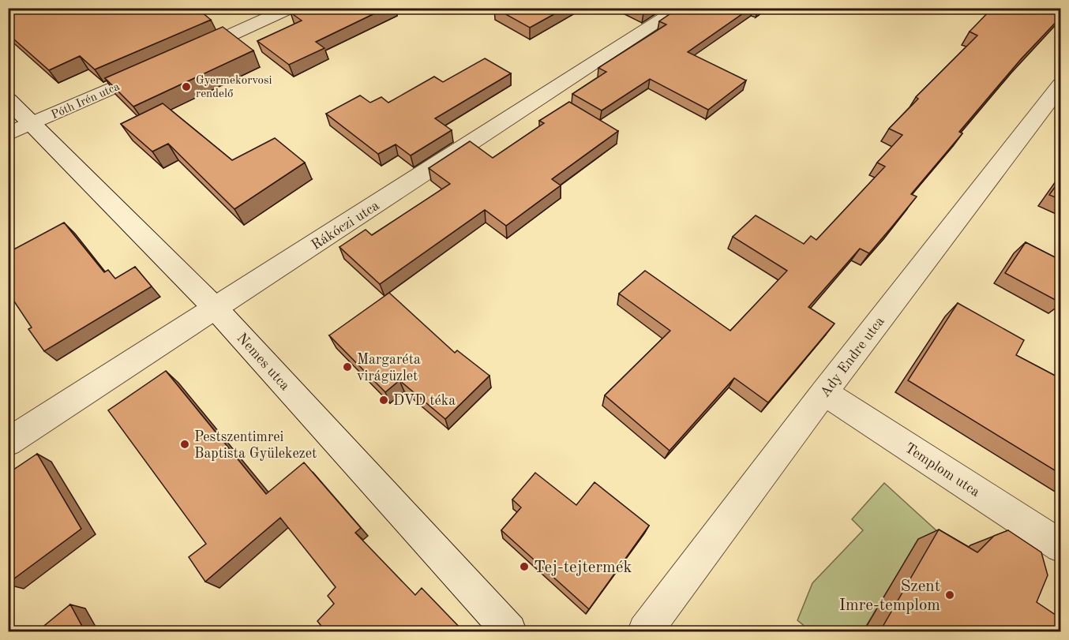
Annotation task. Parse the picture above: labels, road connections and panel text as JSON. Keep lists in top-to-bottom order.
{
  "streets": {
    "street": [
      "Póth Irén utca",
      "Rákóczi utca",
      "Ady Endre utca",
      "Nemes utca",
      "Templom utca"
    ]
  },
  "crossings": [
    ["Póth Irén utca", "Nemes utca"],
    ["Rákóczi utca", "Nemes utca"],
    ["Ady Endre utca", "Templom utca"]
  ],
  "places": [
    "Gyermekorvosi rendelő",
    "Margaréta virágüzlet",
    "DVD téka",
    "Pestszentimrei Baptista Gyülekezet",
    "Tej-tejtermék",
    "Szent Imre-templom"
  ]
}
